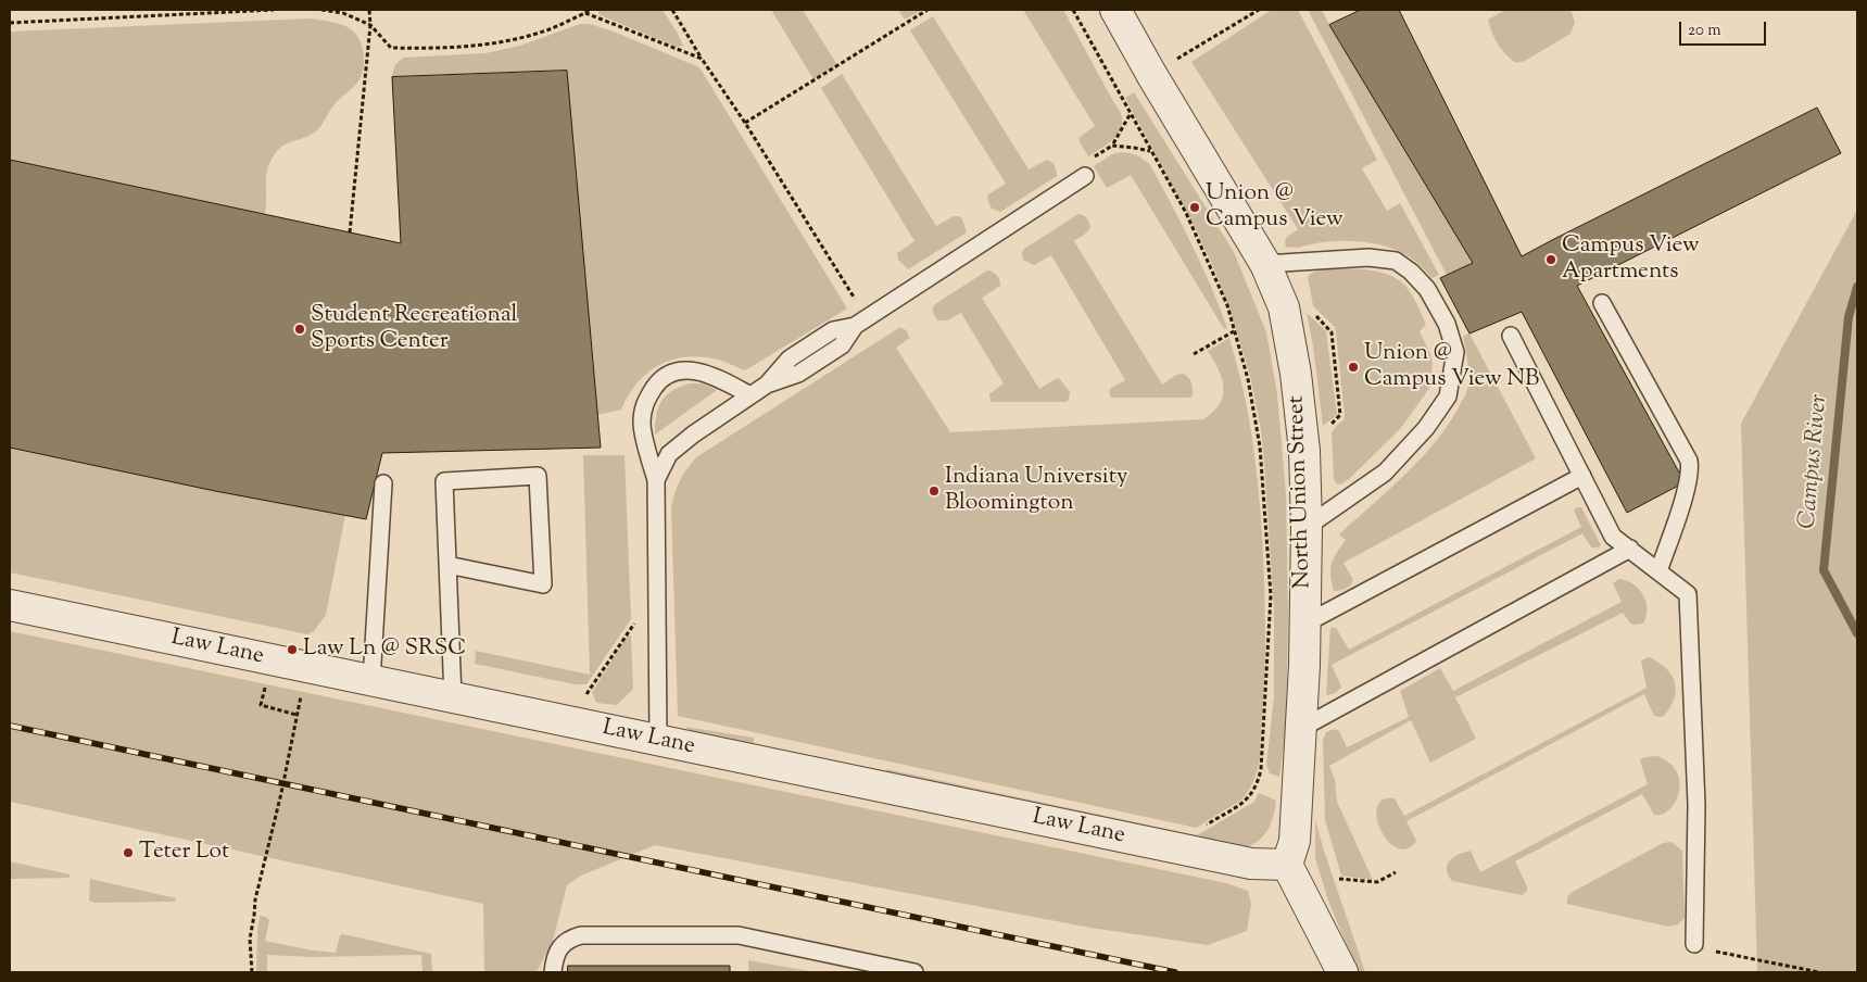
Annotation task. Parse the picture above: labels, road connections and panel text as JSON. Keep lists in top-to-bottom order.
{
  "streets": {
    "street": ["North Union Street", "Law Lane"]
  },
  "crossings": [
    ["North Union Street", "Law Lane"]
  ],
  "water": ["Campus River"],
  "places": [
    "Union @ Campus View",
    "Campus View Apartments",
    "Student Recreational Sports Center",
    "Union @ Campus View NB",
    "Indiana University Bloomington",
    "Law Ln @ SRSC",
    "Teter Lot"
  ],
  "scale_bar": "20 m"
}
